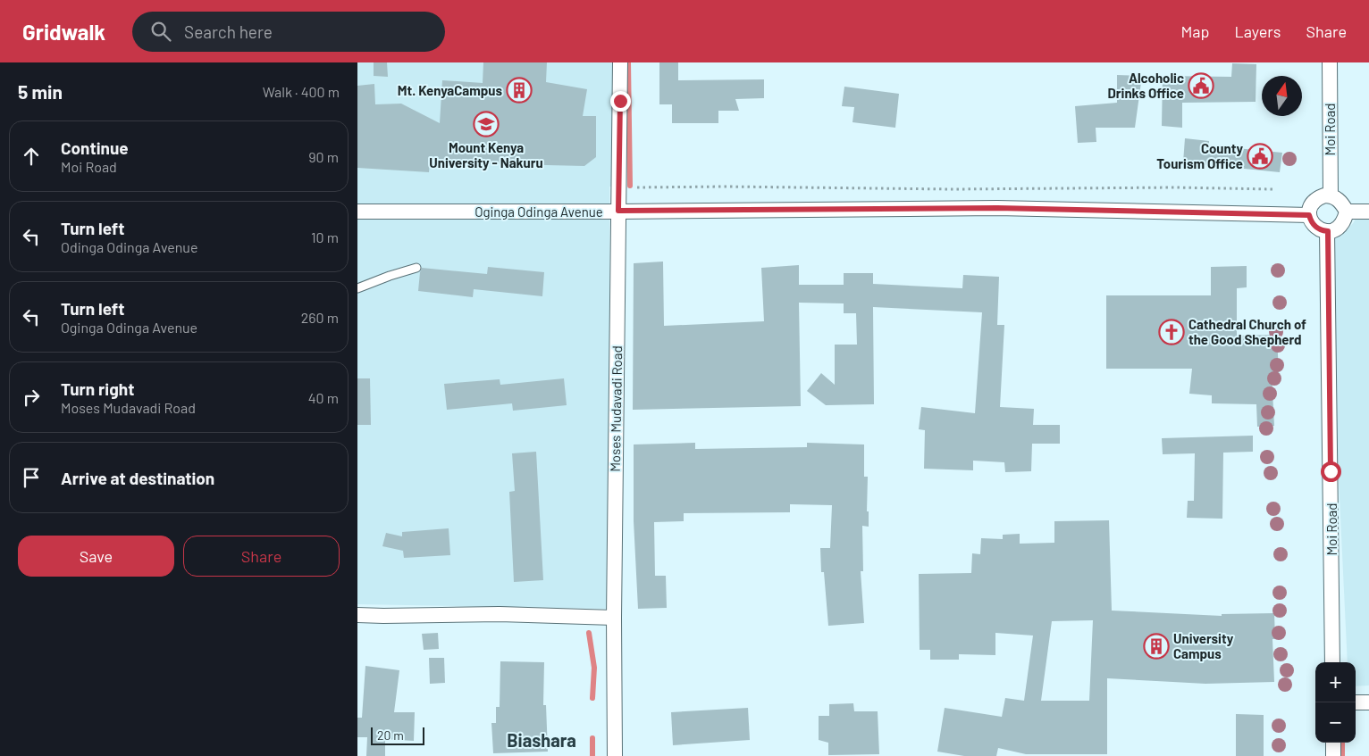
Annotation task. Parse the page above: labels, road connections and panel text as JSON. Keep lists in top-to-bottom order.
{
  "streets": {
    "street": ["Moi Road", "Oginga Odinga Avenue", "Moses Mudavadi Road"]
  },
  "crossings": [
    ["Moi Road", "Oginga Odinga Avenue"],
    ["Oginga Odinga Avenue", "Moses Mudavadi Road"]
  ],
  "districts": ["Biashara"],
  "places": {
    "public building": ["Alcoholic Drinks Office", "County Tourism Office"],
    "building": ["Mt. KenyaCampus", "University Campus"],
    "school or university": ["Mount Kenya University - Nakuru"],
    "church": ["Cathedral Church of the Good Shepherd"]
  },
  "scale_bar": "20 m",
  "north": "top",
  "page": {
    "header": "Gridwalk",
    "search": "Search here",
    "nav": ["Map", "Layers", "Share"],
    "heading": ["5 min", "Walk · 400 m"],
    "list": [
      ["Continue", "Moi Road", "90 m"],
      ["Turn left", "Odinga Odinga Avenue", "10 m"],
      ["Turn left", "Oginga Odinga Avenue", "260 m"],
      ["Turn right", "Moses Mudavadi Road", "40 m"],
      "Arrive at destination"
    ],
    "buttons": ["Save", "Share"],
    "map_buttons": ["+", "−"],
    "scale": "20 m"
  }
}
